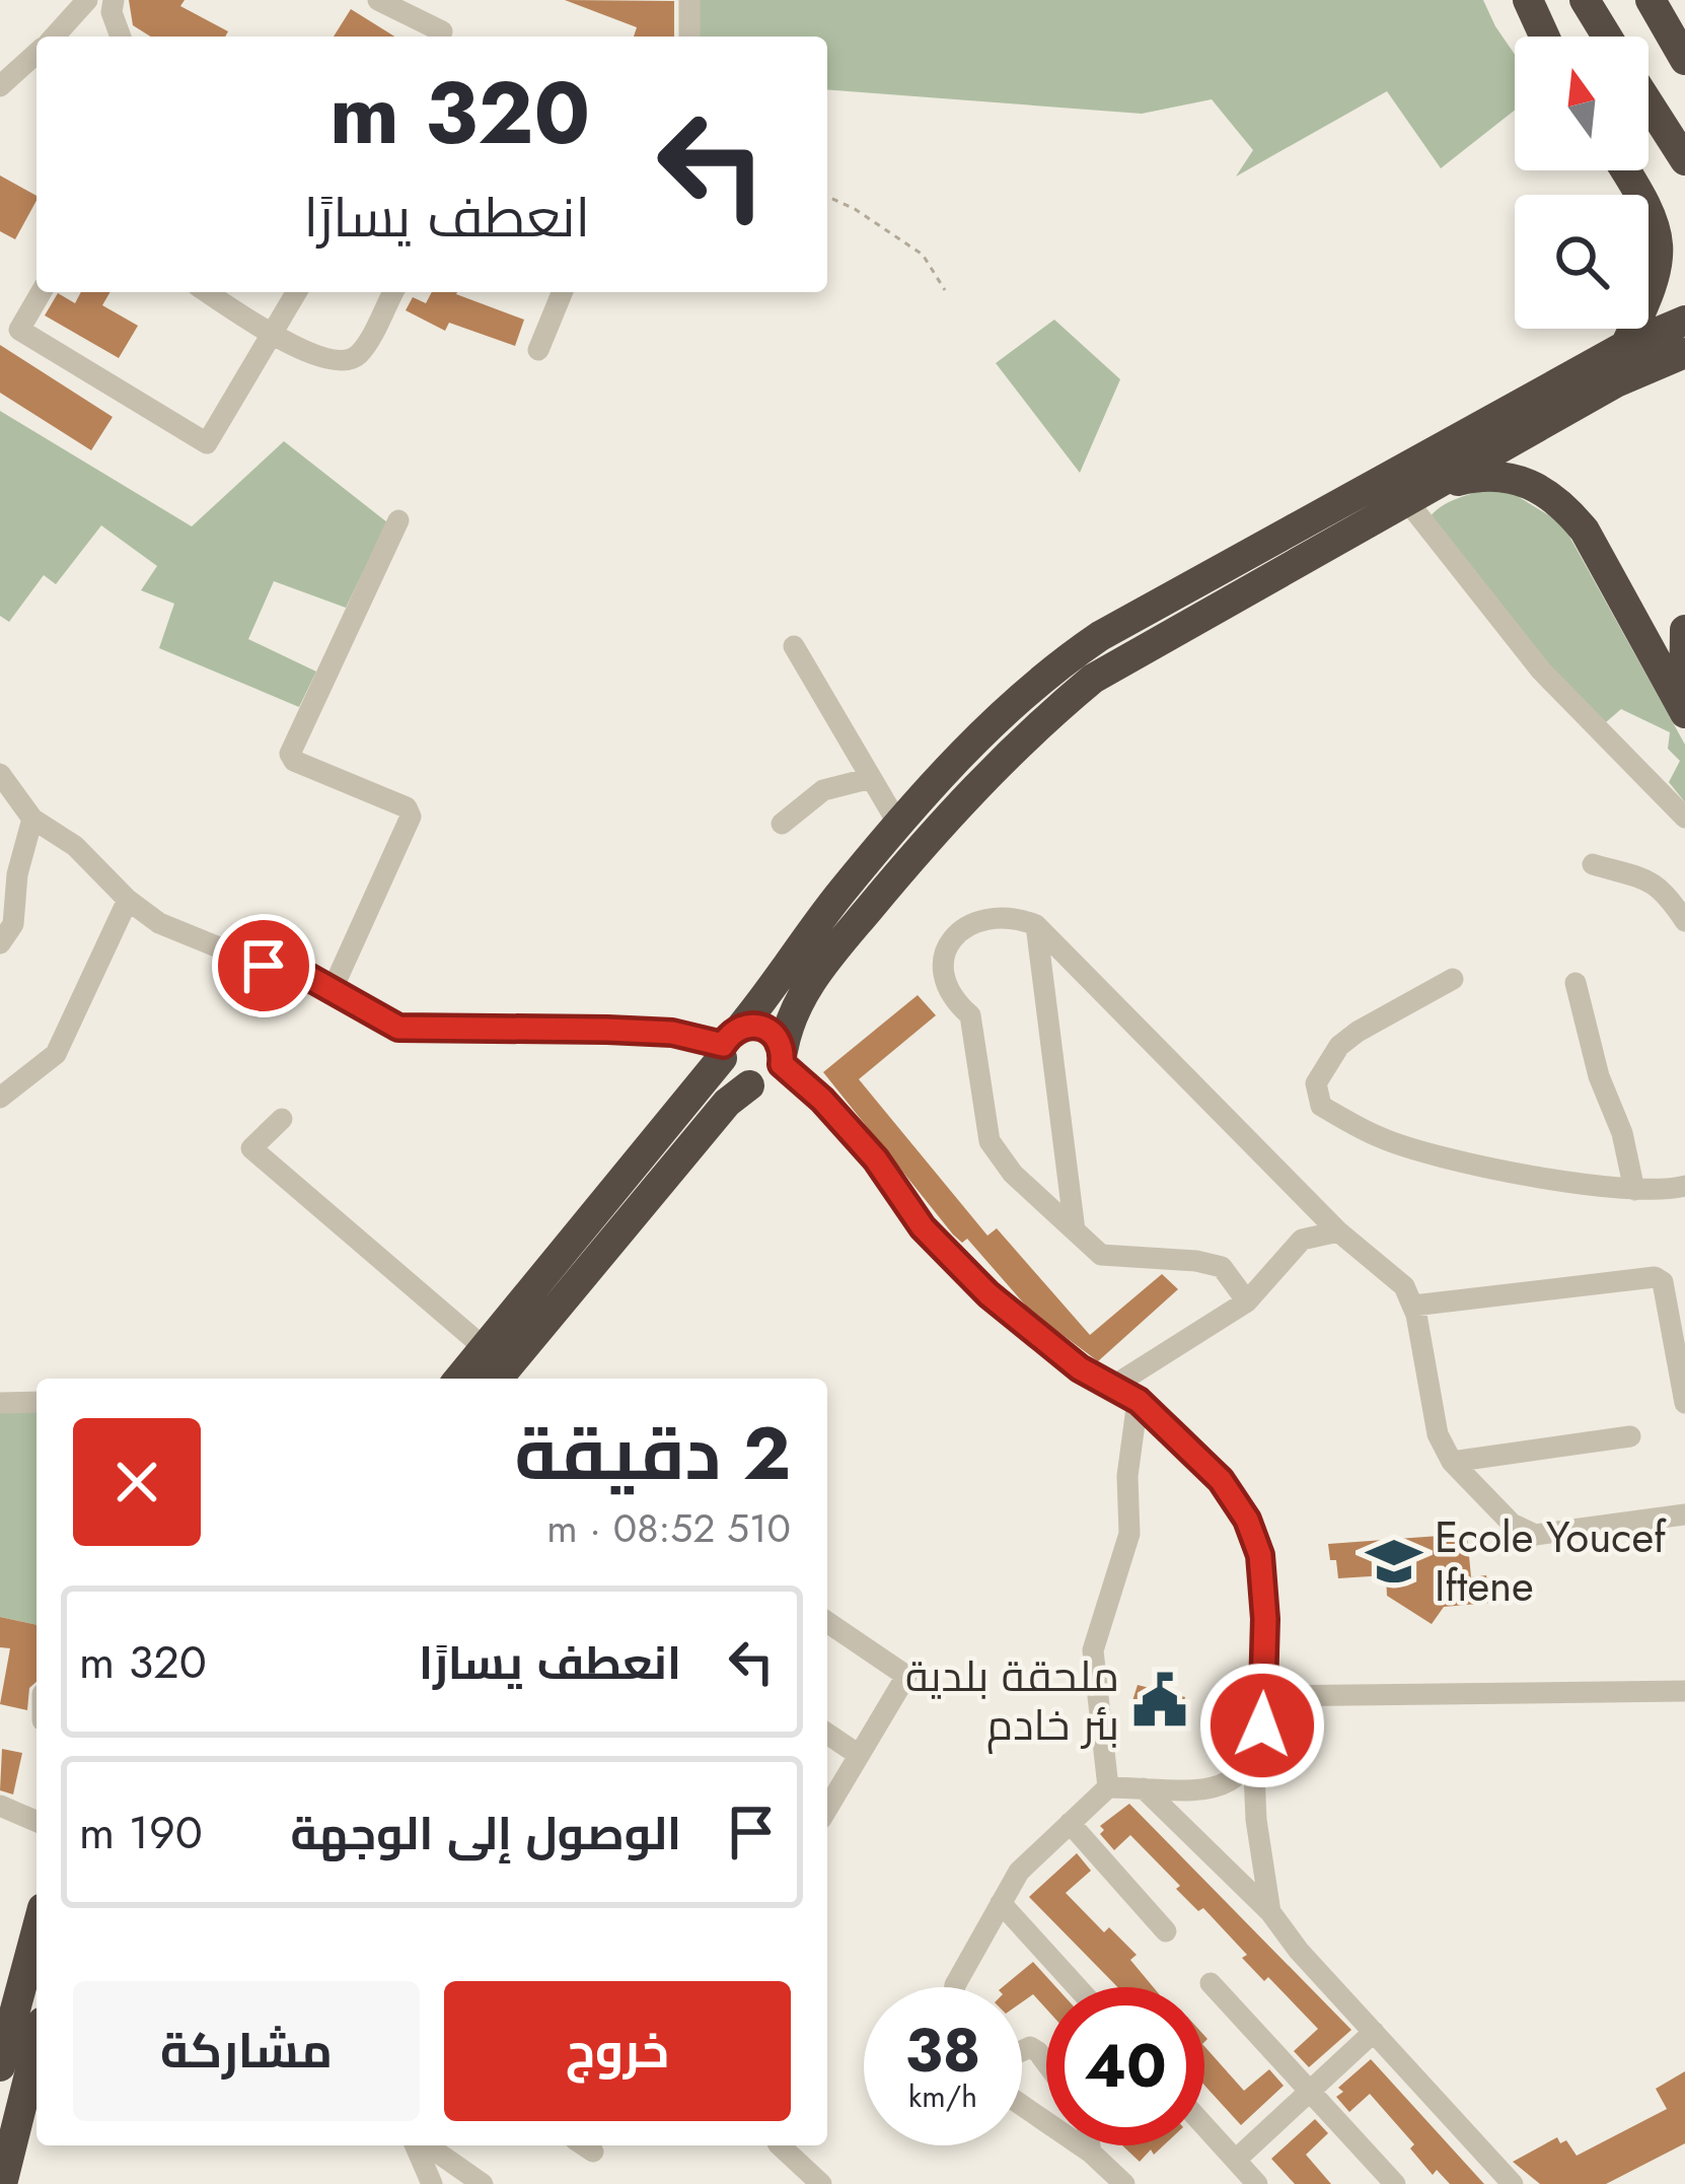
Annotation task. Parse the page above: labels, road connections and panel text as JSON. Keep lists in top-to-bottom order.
{
  "places": {
    "school or university": ["Ecole Youcef Iftene"],
    "public building": ["ملحقة بلدية بئر خادم"]
  },
  "north": "top",
  "page": {
    "turn": ["320 m", "انعطف يسارًا"],
    "heading": ["2 دقيقة", "510 m · 08:52"],
    "list": [
      {
        "name": "انعطف يسارًا",
        "value": "320 m"
      },
      {
        "name": "الوصول إلى الوجهة",
        "value": "190 m"
      }
    ],
    "buttons": ["خروج", "مشاركة"],
    "speed": "38 km/h",
    "limit": "40"
  }
}
